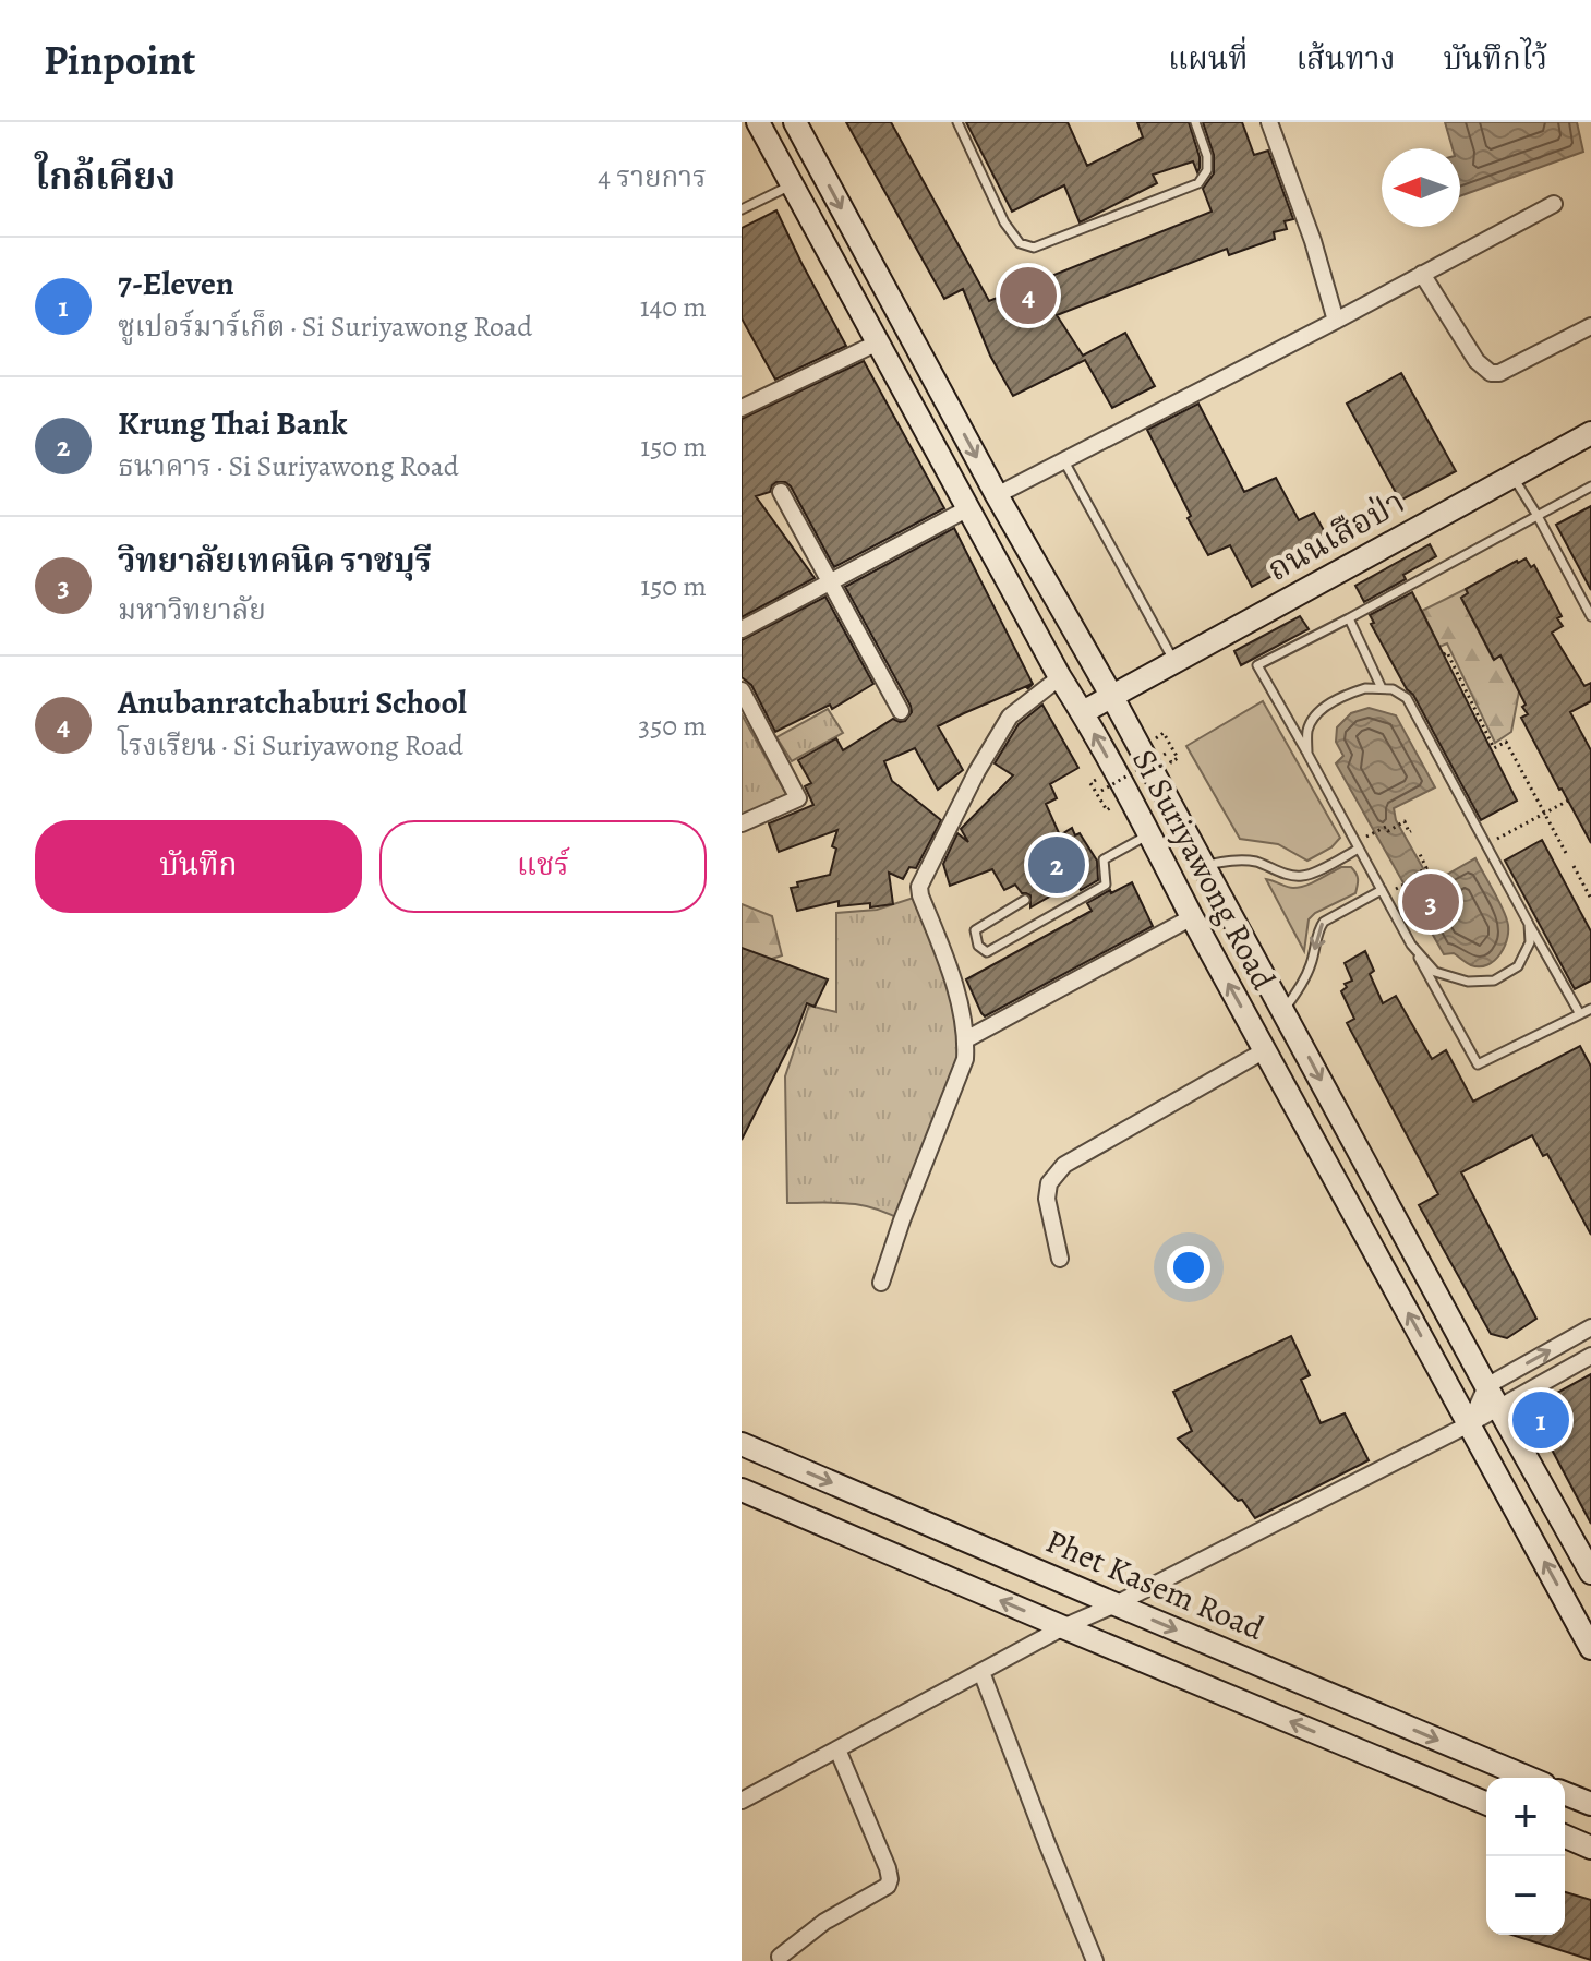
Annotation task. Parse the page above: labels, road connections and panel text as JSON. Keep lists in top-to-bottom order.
{
  "streets": {
    "main road": ["ถนนเสือป่า", "Si Suriyawong Road", "Phet Kasem Road"]
  },
  "crossings": [
    ["ถนนเสือป่า", "Si Suriyawong Road"]
  ],
  "north": "left",
  "page": {
    "header": "Pinpoint",
    "nav": ["แผนที่", "เส้นทาง", "บันทึกไว้"],
    "heading": ["ใกล้เคียง", "4 รายการ"],
    "list": [
      {
        "mark": "1",
        "name": "7-Eleven",
        "note": "ซูเปอร์มาร์เก็ต · Si Suriyawong Road",
        "value": "140 m"
      },
      {
        "mark": "2",
        "name": "Krung Thai Bank",
        "note": "ธนาคาร · Si Suriyawong Road",
        "value": "150 m"
      },
      {
        "mark": "3",
        "name": "วิทยาลัยเทคนิค ราชบุรี",
        "note": "มหาวิทยาลัย",
        "value": "150 m"
      },
      {
        "mark": "4",
        "name": "Anubanratchaburi School",
        "note": "โรงเรียน · Si Suriyawong Road",
        "value": "350 m"
      }
    ],
    "pins": [
      "4",
      "2",
      "3",
      "1"
    ],
    "buttons": ["บันทึก", "แชร์"],
    "map_buttons": ["+", "−"]
  }
}
